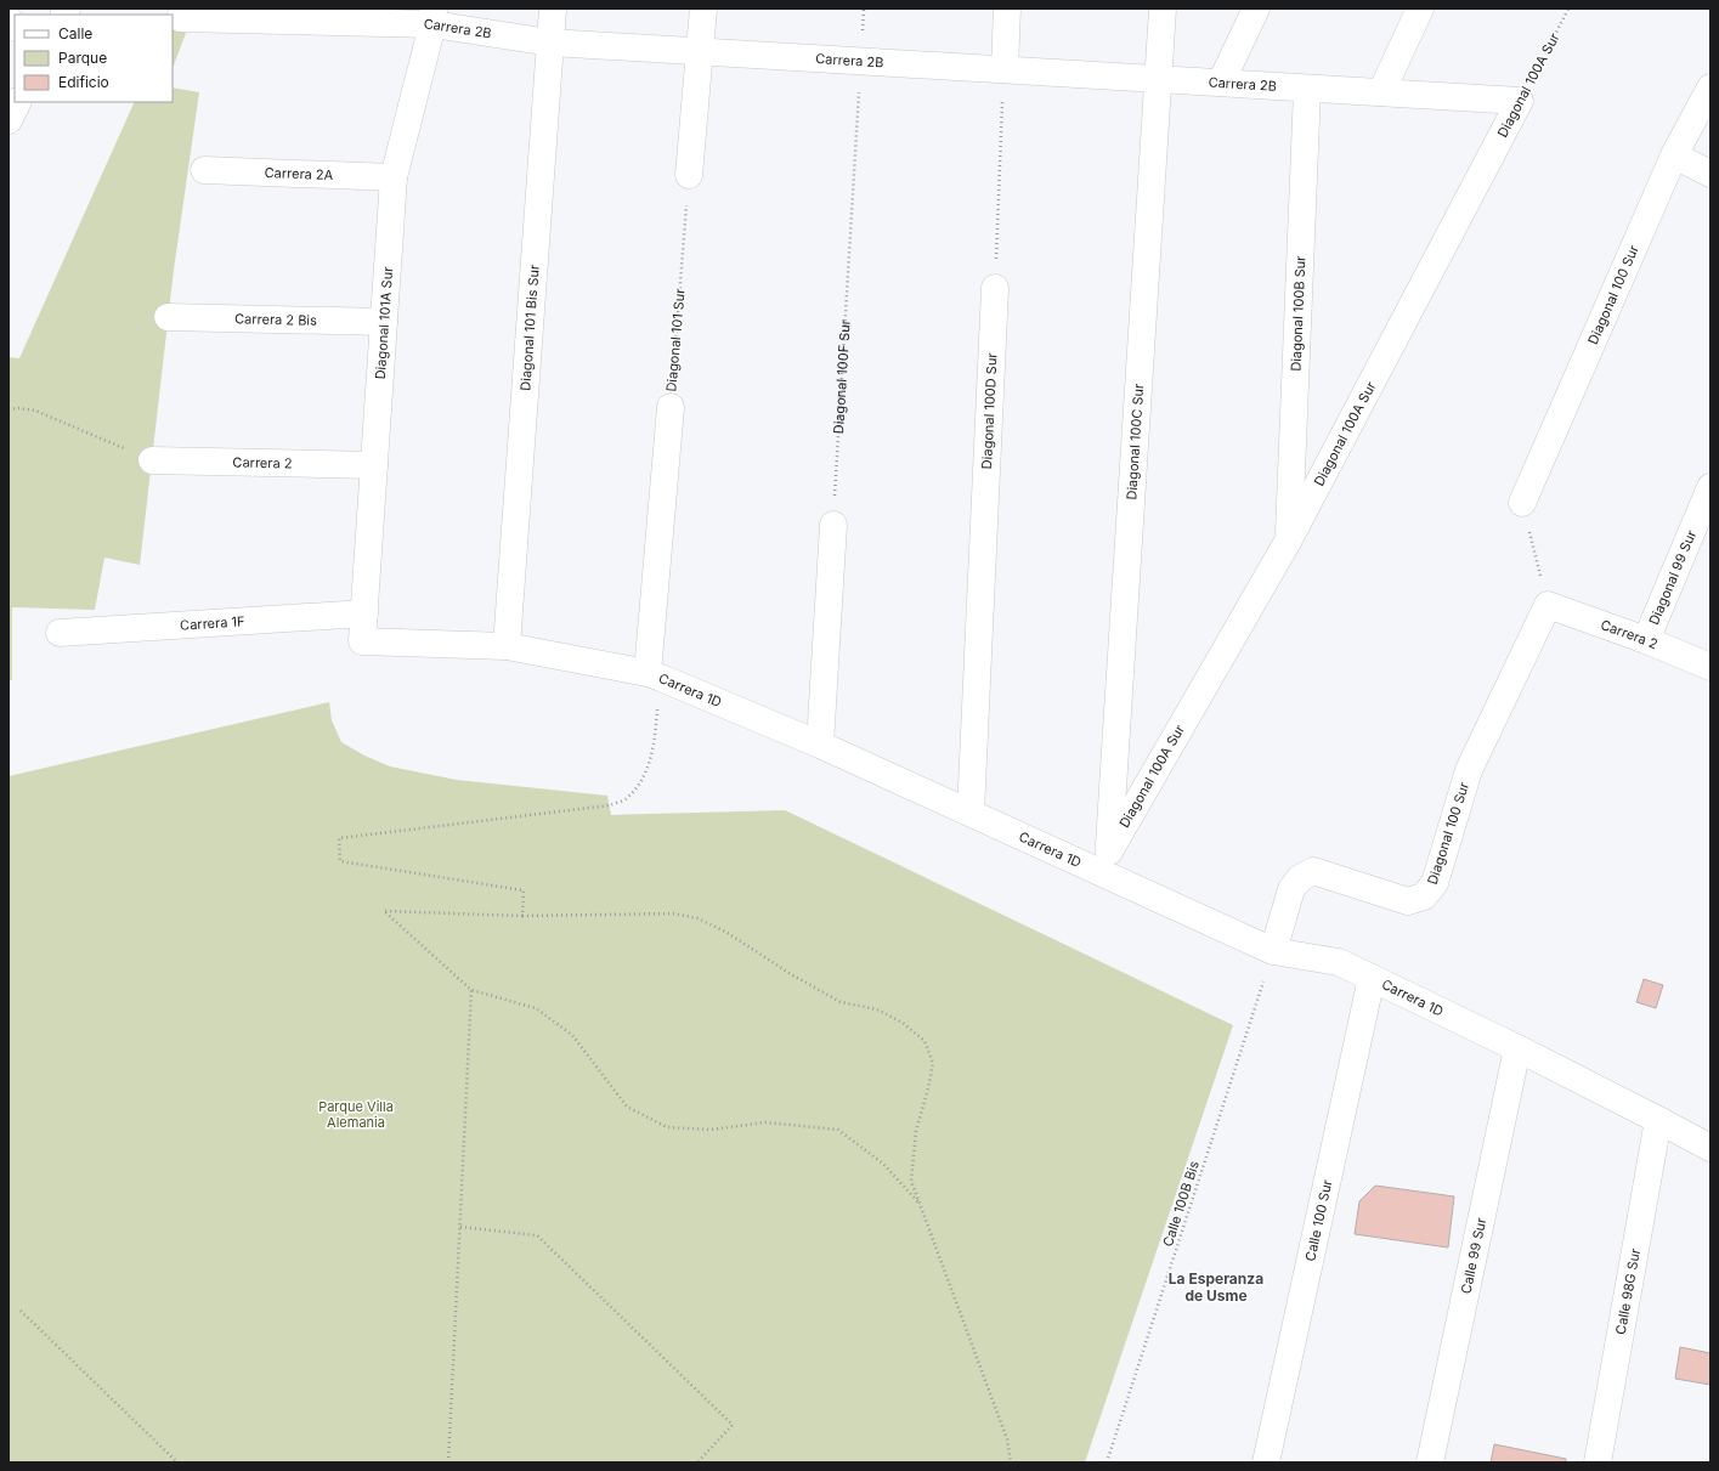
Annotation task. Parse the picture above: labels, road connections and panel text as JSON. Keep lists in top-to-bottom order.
{
  "streets": {
    "street": [
      "Carrera 2B",
      "Diagonal 100A Sur",
      "Carrera 2A",
      "Diagonal 100 Sur",
      "Diagonal 100B Sur",
      "Carrera 2 Bis",
      "Diagonal 101A Sur",
      "Diagonal 101 Bis Sur",
      "Diagonal 101 Sur",
      "Diagonal 100D Sur",
      "Diagonal 100C Sur",
      "Carrera 2",
      "Diagonal 99 Sur",
      "Carrera 1F",
      "Carrera 1D",
      "Calle 100 Sur",
      "Calle 99 Sur",
      "Calle 98G Sur"
    ],
    "path": ["Diagonal 100F Sur", "Calle 100B Bis"]
  },
  "crossings": [
    ["Carrera 2B", "Diagonal 100A Sur"],
    ["Carrera 2B", "Diagonal 100B Sur"],
    ["Carrera 2B", "Diagonal 101A Sur"],
    ["Carrera 2B", "Diagonal 101 Bis Sur"],
    ["Carrera 2B", "Diagonal 100F Sur"],
    ["Carrera 2B", "Diagonal 100C Sur"],
    ["Diagonal 100A Sur", "Diagonal 100B Sur"],
    ["Diagonal 100A Sur", "Diagonal 100C Sur"],
    ["Diagonal 100A Sur", "Carrera 1D"],
    ["Carrera 2A", "Diagonal 101A Sur"],
    ["Diagonal 100 Sur", "Carrera 2"],
    ["Diagonal 100 Sur", "Carrera 1D"],
    ["Diagonal 100 Sur", "Calle 100B Bis"],
    ["Carrera 2 Bis", "Diagonal 101A Sur"],
    ["Diagonal 101A Sur", "Carrera 2"],
    ["Diagonal 101A Sur", "Carrera 1F"],
    ["Diagonal 101A Sur", "Carrera 1D"],
    ["Diagonal 101 Bis Sur", "Carrera 1D"],
    ["Diagonal 101 Sur", "Carrera 1D"],
    ["Diagonal 100D Sur", "Carrera 1D"],
    ["Diagonal 100C Sur", "Carrera 1D"],
    ["Carrera 2", "Diagonal 99 Sur"],
    ["Carrera 1D", "Calle 100B Bis"],
    ["Carrera 1D", "Calle 100 Sur"],
    ["Carrera 1D", "Calle 99 Sur"],
    ["Carrera 1D", "Calle 98G Sur"]
  ],
  "districts": ["La Esperanza de Usme"],
  "parks": ["Parque Villa Alemania"],
  "legend": ["Calle", "Parque", "Edificio"]
}
